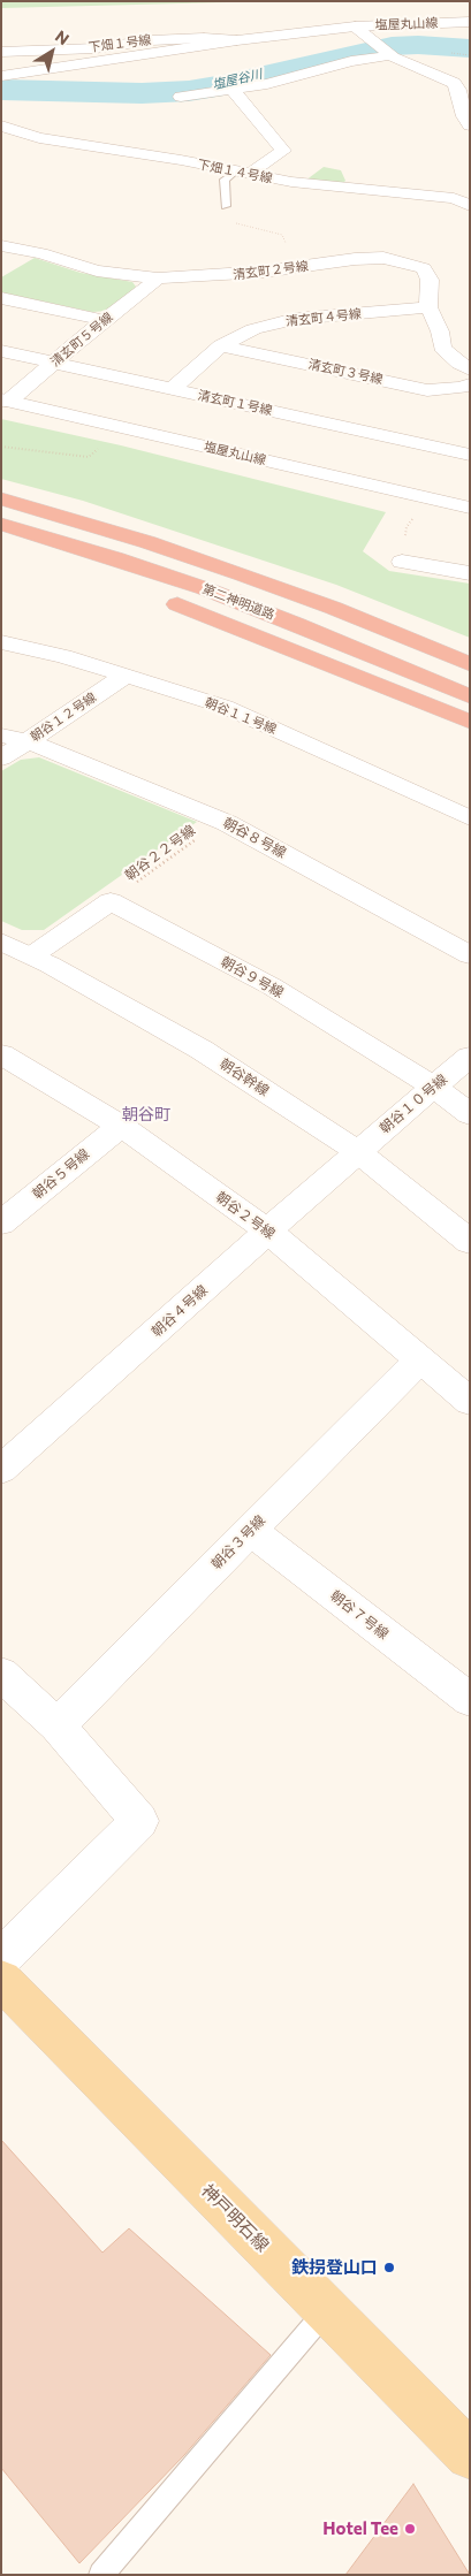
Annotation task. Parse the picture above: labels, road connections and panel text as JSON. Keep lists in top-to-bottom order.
{
  "streets": {
    "highway": ["第二神明道路"],
    "main road": ["神戸明石線"],
    "street": [
      "塩屋丸山線",
      "下畑１号線",
      "下畑１４号線",
      "清玄町２号線",
      "清玄町４号線",
      "清玄町５号線",
      "清玄町３号線",
      "清玄町１号線",
      "朝谷１１号線",
      "朝谷１２号線",
      "朝谷８号線",
      "朝谷９号線",
      "朝谷幹線",
      "朝谷１０号線",
      "朝谷５号線",
      "朝谷２号線",
      "朝谷４号線",
      "朝谷３号線",
      "朝谷７号線"
    ],
    "path": ["朝谷２２号線"]
  },
  "crossings": [
    ["塩屋丸山線", "下畑１号線"],
    ["塩屋丸山線", "清玄町５号線"],
    ["清玄町２号線", "清玄町４号線"],
    ["清玄町２号線", "清玄町５号線"],
    ["清玄町４号線", "清玄町３号線"],
    ["清玄町４号線", "清玄町１号線"],
    ["清玄町５号線", "清玄町１号線"],
    ["朝谷１１号線", "朝谷１２号線"],
    ["朝谷１２号線", "朝谷８号線"],
    ["朝谷８号線", "朝谷２２号線"],
    ["朝谷２２号線", "朝谷９号線"],
    ["朝谷９号線", "朝谷１０号線"],
    ["朝谷幹線", "朝谷１０号線"],
    ["朝谷幹線", "朝谷４号線"],
    ["朝谷１０号線", "朝谷４号線"],
    ["朝谷５号線", "朝谷２号線"],
    ["朝谷２号線", "朝谷４号線"],
    ["朝谷２号線", "朝谷３号線"],
    ["朝谷３号線", "朝谷７号線"]
  ],
  "districts": ["朝谷町"],
  "water": ["塩屋谷川"],
  "places": ["鉄拐登山口", "Hotel Tee"],
  "north": "top right"
}
